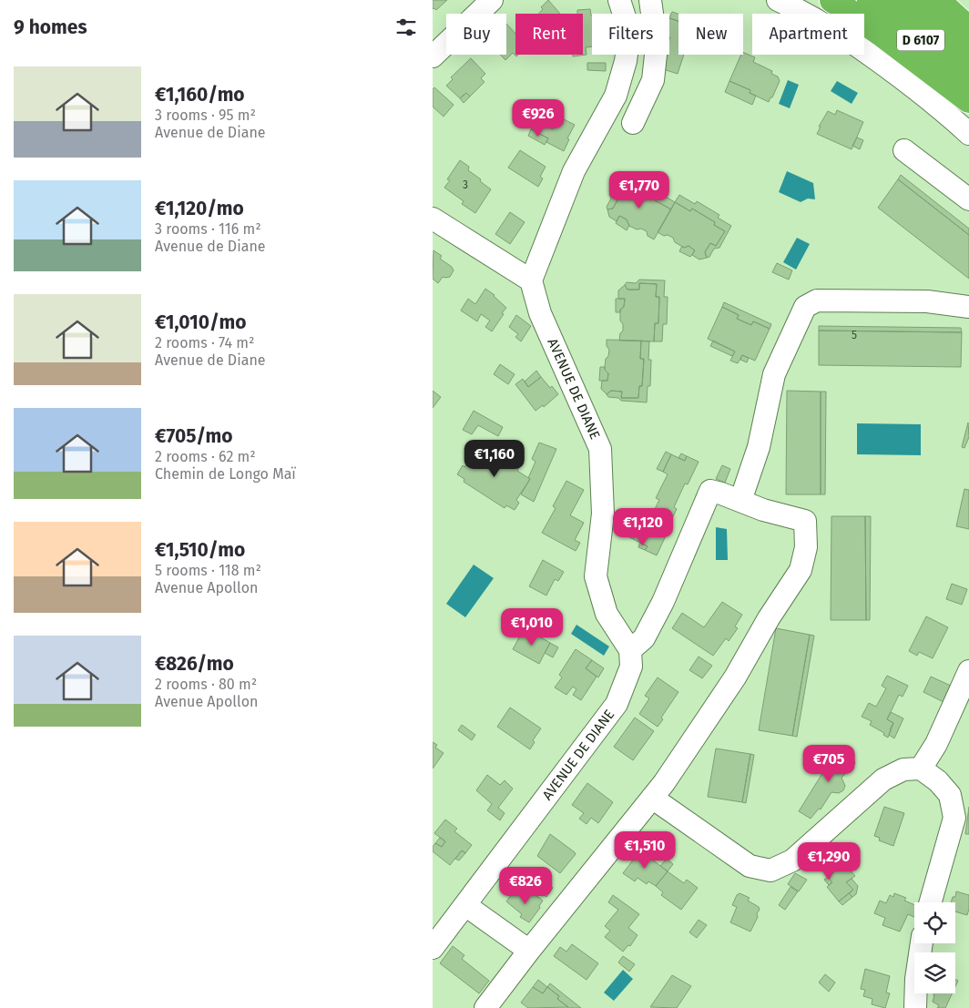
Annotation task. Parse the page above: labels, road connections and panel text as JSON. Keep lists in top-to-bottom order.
{
  "streets": {
    "highway": ["D 6107"],
    "street": ["AVENUE DE DIANE"]
  },
  "house_numbers": ["3", "5"],
  "page": {
    "heading": "9 homes",
    "chip": [
      "Buy",
      "Rent",
      "Filters",
      "New",
      "Apartment"
    ],
    "list": [
      {
        "name": "€1,160/mo",
        "note": "3 rooms · 95 m² · Avenue de Diane"
      },
      {
        "name": "€1,120/mo",
        "note": "3 rooms · 116 m² · Avenue de Diane"
      },
      {
        "name": "€1,010/mo",
        "note": "2 rooms · 74 m² · Avenue de Diane"
      },
      {
        "name": "€705/mo",
        "note": "2 rooms · 62 m² · Chemin de Longo Maï"
      },
      {
        "name": "€1,510/mo",
        "note": "5 rooms · 118 m² · Avenue Apollon"
      },
      {
        "name": "€826/mo",
        "note": "2 rooms · 80 m² · Avenue Apollon"
      }
    ],
    "price": [
      "€926",
      "€1,770",
      "€1,160",
      "€1,120",
      "€1,010",
      "€705",
      "€1,510",
      "€1,290",
      "€826"
    ]
  }
}
